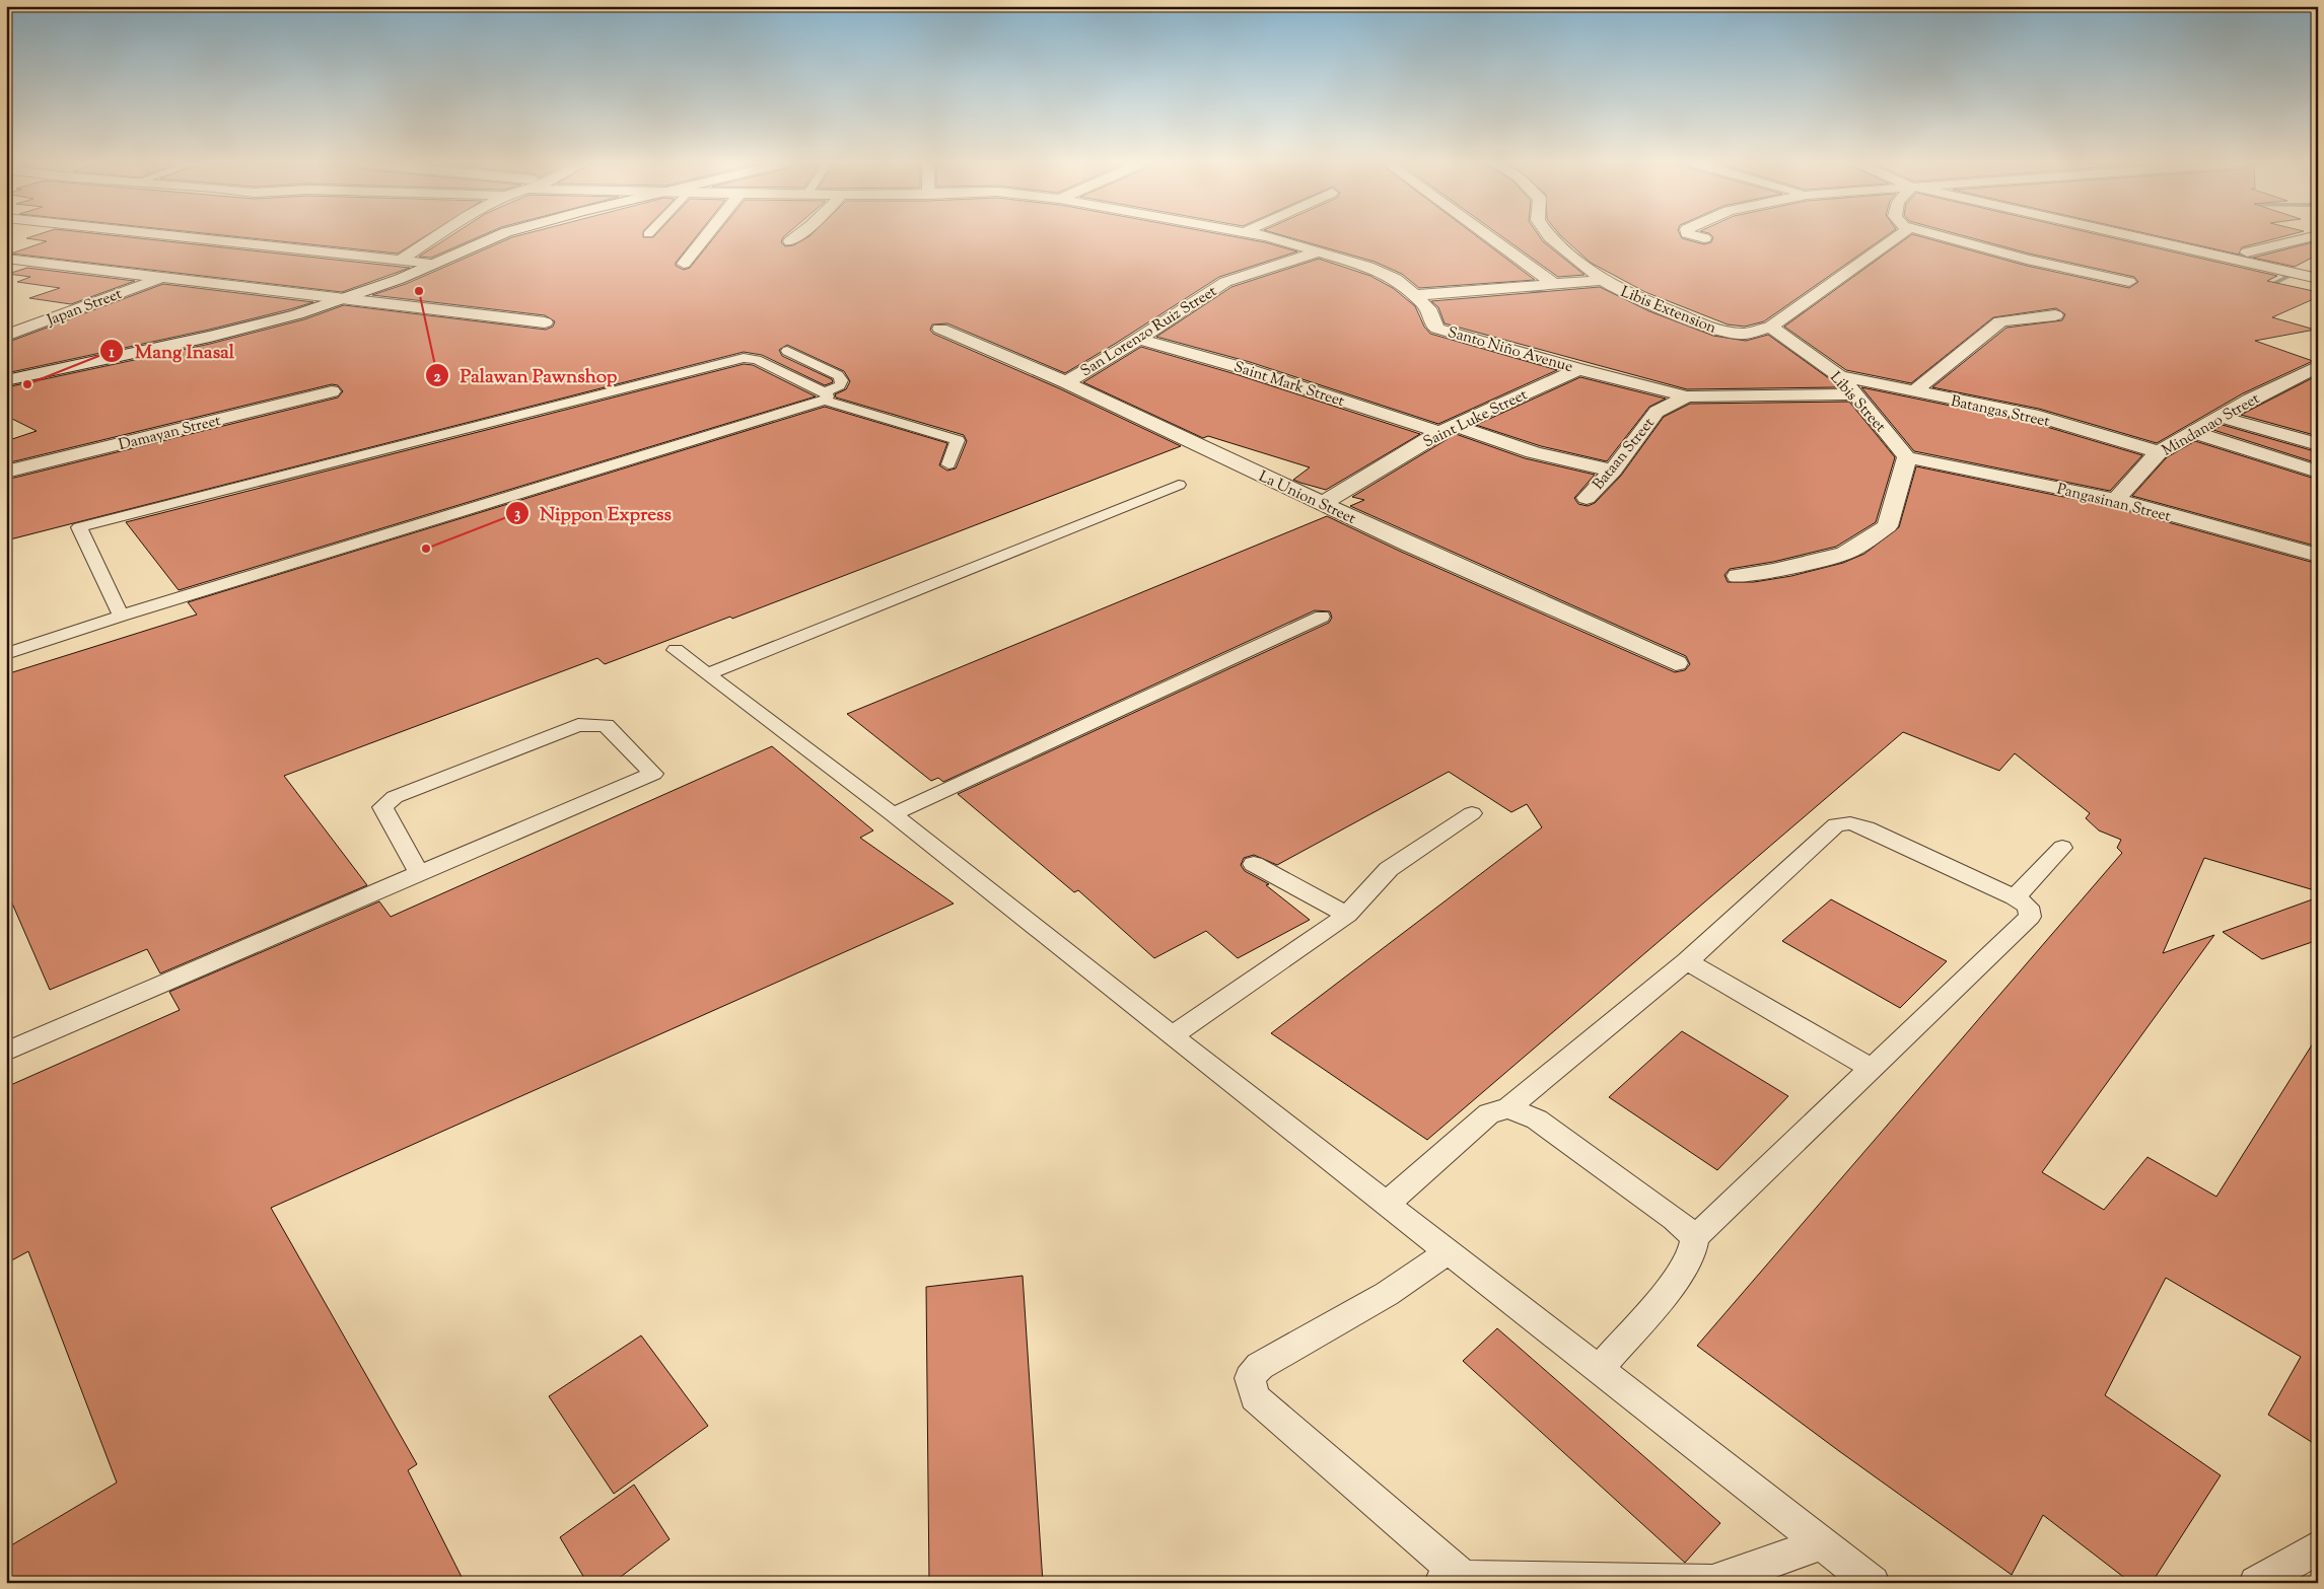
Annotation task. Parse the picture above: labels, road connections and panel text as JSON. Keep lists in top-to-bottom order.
{
  "streets": {
    "street": [
      "Japan Street",
      "Libis Extension",
      "San Lorenzo Ruiz Street",
      "Santo Niño Avenue",
      "Saint Mark Street",
      "Libis Street",
      "Batangas Street",
      "Saint Luke Street",
      "Mindanao Street",
      "Damayan Street",
      "Bataan Street",
      "La Union Street",
      "Pangasinan Street"
    ]
  },
  "crossings": [
    ["Libis Extension", "Santo Niño Avenue"],
    ["Libis Extension", "Libis Street"],
    ["San Lorenzo Ruiz Street", "Santo Niño Avenue"],
    ["San Lorenzo Ruiz Street", "Saint Mark Street"],
    ["San Lorenzo Ruiz Street", "La Union Street"],
    ["Santo Niño Avenue", "Libis Street"],
    ["Santo Niño Avenue", "Saint Luke Street"],
    ["Santo Niño Avenue", "Bataan Street"],
    ["Saint Mark Street", "Saint Luke Street"],
    ["Saint Mark Street", "Bataan Street"],
    ["Libis Street", "Batangas Street"],
    ["Libis Street", "Pangasinan Street"],
    ["Batangas Street", "Mindanao Street"],
    ["Saint Luke Street", "La Union Street"],
    ["Mindanao Street", "Pangasinan Street"]
  ],
  "places": ["Palawan Pawnshop", "Mang Inasal", "Nippon Express"]
}
